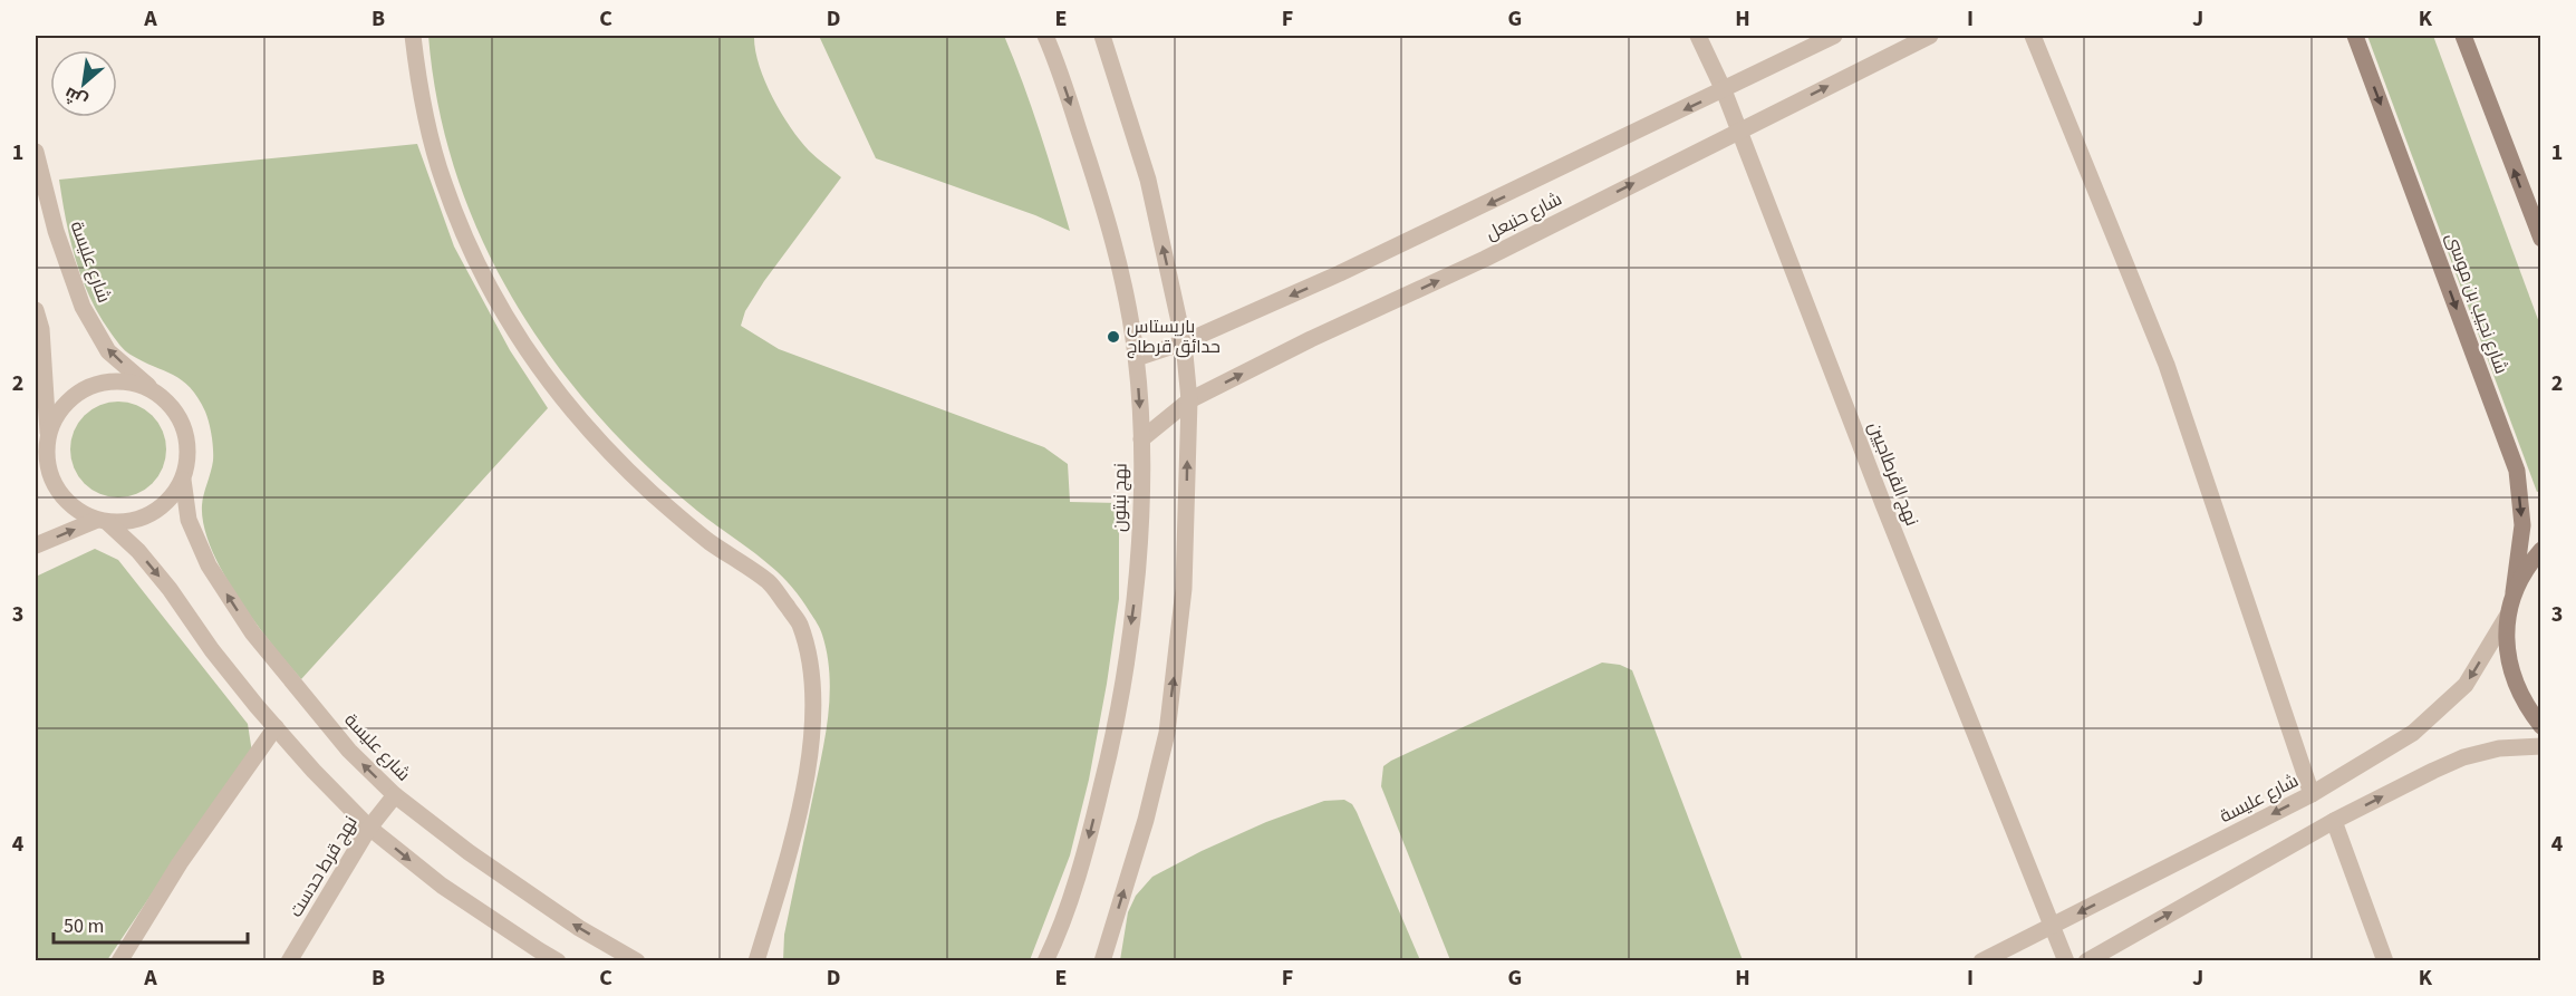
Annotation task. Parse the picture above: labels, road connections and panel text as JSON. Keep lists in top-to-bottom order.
{
  "streets": {
    "main road": ["شارع نجيب بن موسى"],
    "street": [
      "شارع حنبعل",
      "شارع عليسة",
      "نهج القرطاجيين",
      "نهج نبتون",
      "نهج قرط حدست"
    ]
  },
  "crossings": [
    ["شارع حنبعل", "نهج القرطاجيين"],
    ["شارع حنبعل", "نهج نبتون"],
    ["شارع عليسة", "نهج القرطاجيين"],
    ["شارع عليسة", "نهج قرط حدست"]
  ],
  "places": ["باريستاس حدائق قرطاج"],
  "scale_bar": "50 m",
  "north": "bottom left",
  "grid": {
    "columns": [
      "A",
      "B",
      "C",
      "D",
      "E",
      "F",
      "G",
      "H",
      "I",
      "J",
      "K"
    ],
    "rows": [
      "1",
      "2",
      "3",
      "4"
    ]
  }
}
